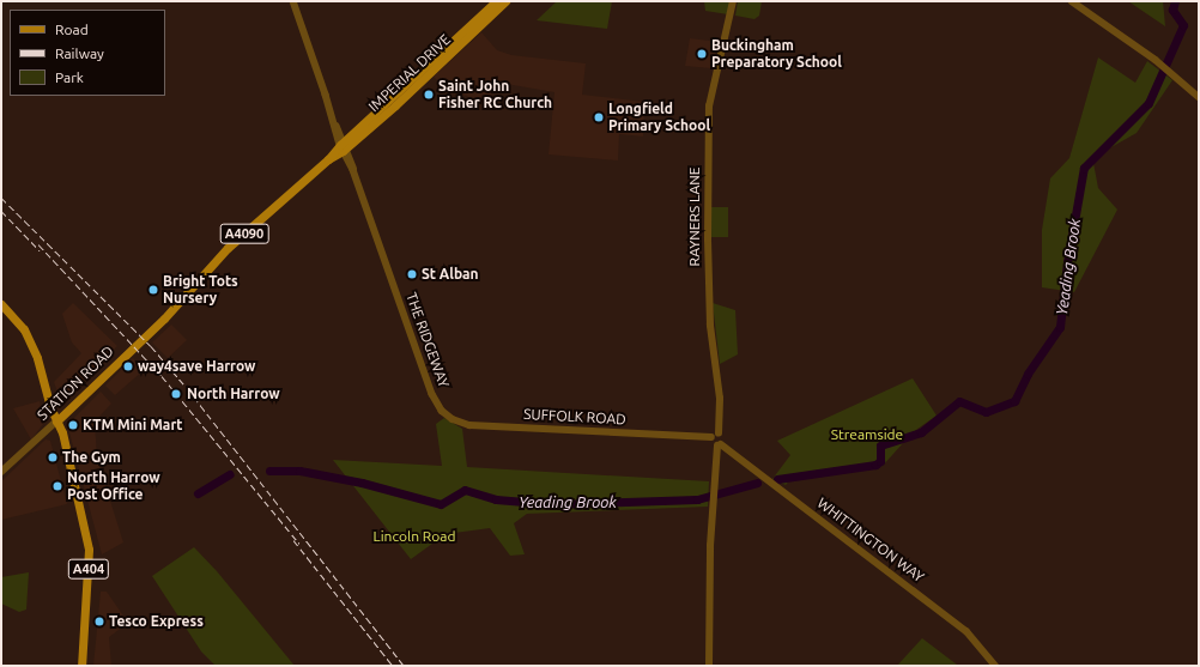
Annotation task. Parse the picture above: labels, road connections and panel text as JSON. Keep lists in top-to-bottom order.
{
  "streets": {
    "main road": [
      "IMPERIAL DRIVE",
      "A4090",
      "STATION ROAD",
      "A404"
    ],
    "street": [
      "RAYNERS LANE",
      "THE RIDGEWAY",
      "SUFFOLK ROAD",
      "WHITTINGTON WAY"
    ]
  },
  "crossings": [
    ["IMPERIAL DRIVE", "THE RIDGEWAY"],
    ["IMPERIAL DRIVE", "STATION ROAD"],
    ["RAYNERS LANE", "WHITTINGTON WAY"],
    ["THE RIDGEWAY", "SUFFOLK ROAD"],
    ["STATION ROAD", "A404"]
  ],
  "water": ["Yeading Brook"],
  "parks": ["Streamside", "Lincoln Road"],
  "places": [
    "Buckingham Preparatory School",
    "Saint John Fisher RC Church",
    "Longfield Primary School",
    "St Alban",
    "Bright Tots Nursery",
    "way4save Harrow",
    "North Harrow",
    "KTM Mini Mart",
    "The Gym",
    "North Harrow Post Office",
    "Tesco Express"
  ],
  "legend": ["Road", "Railway", "Park"]
}
